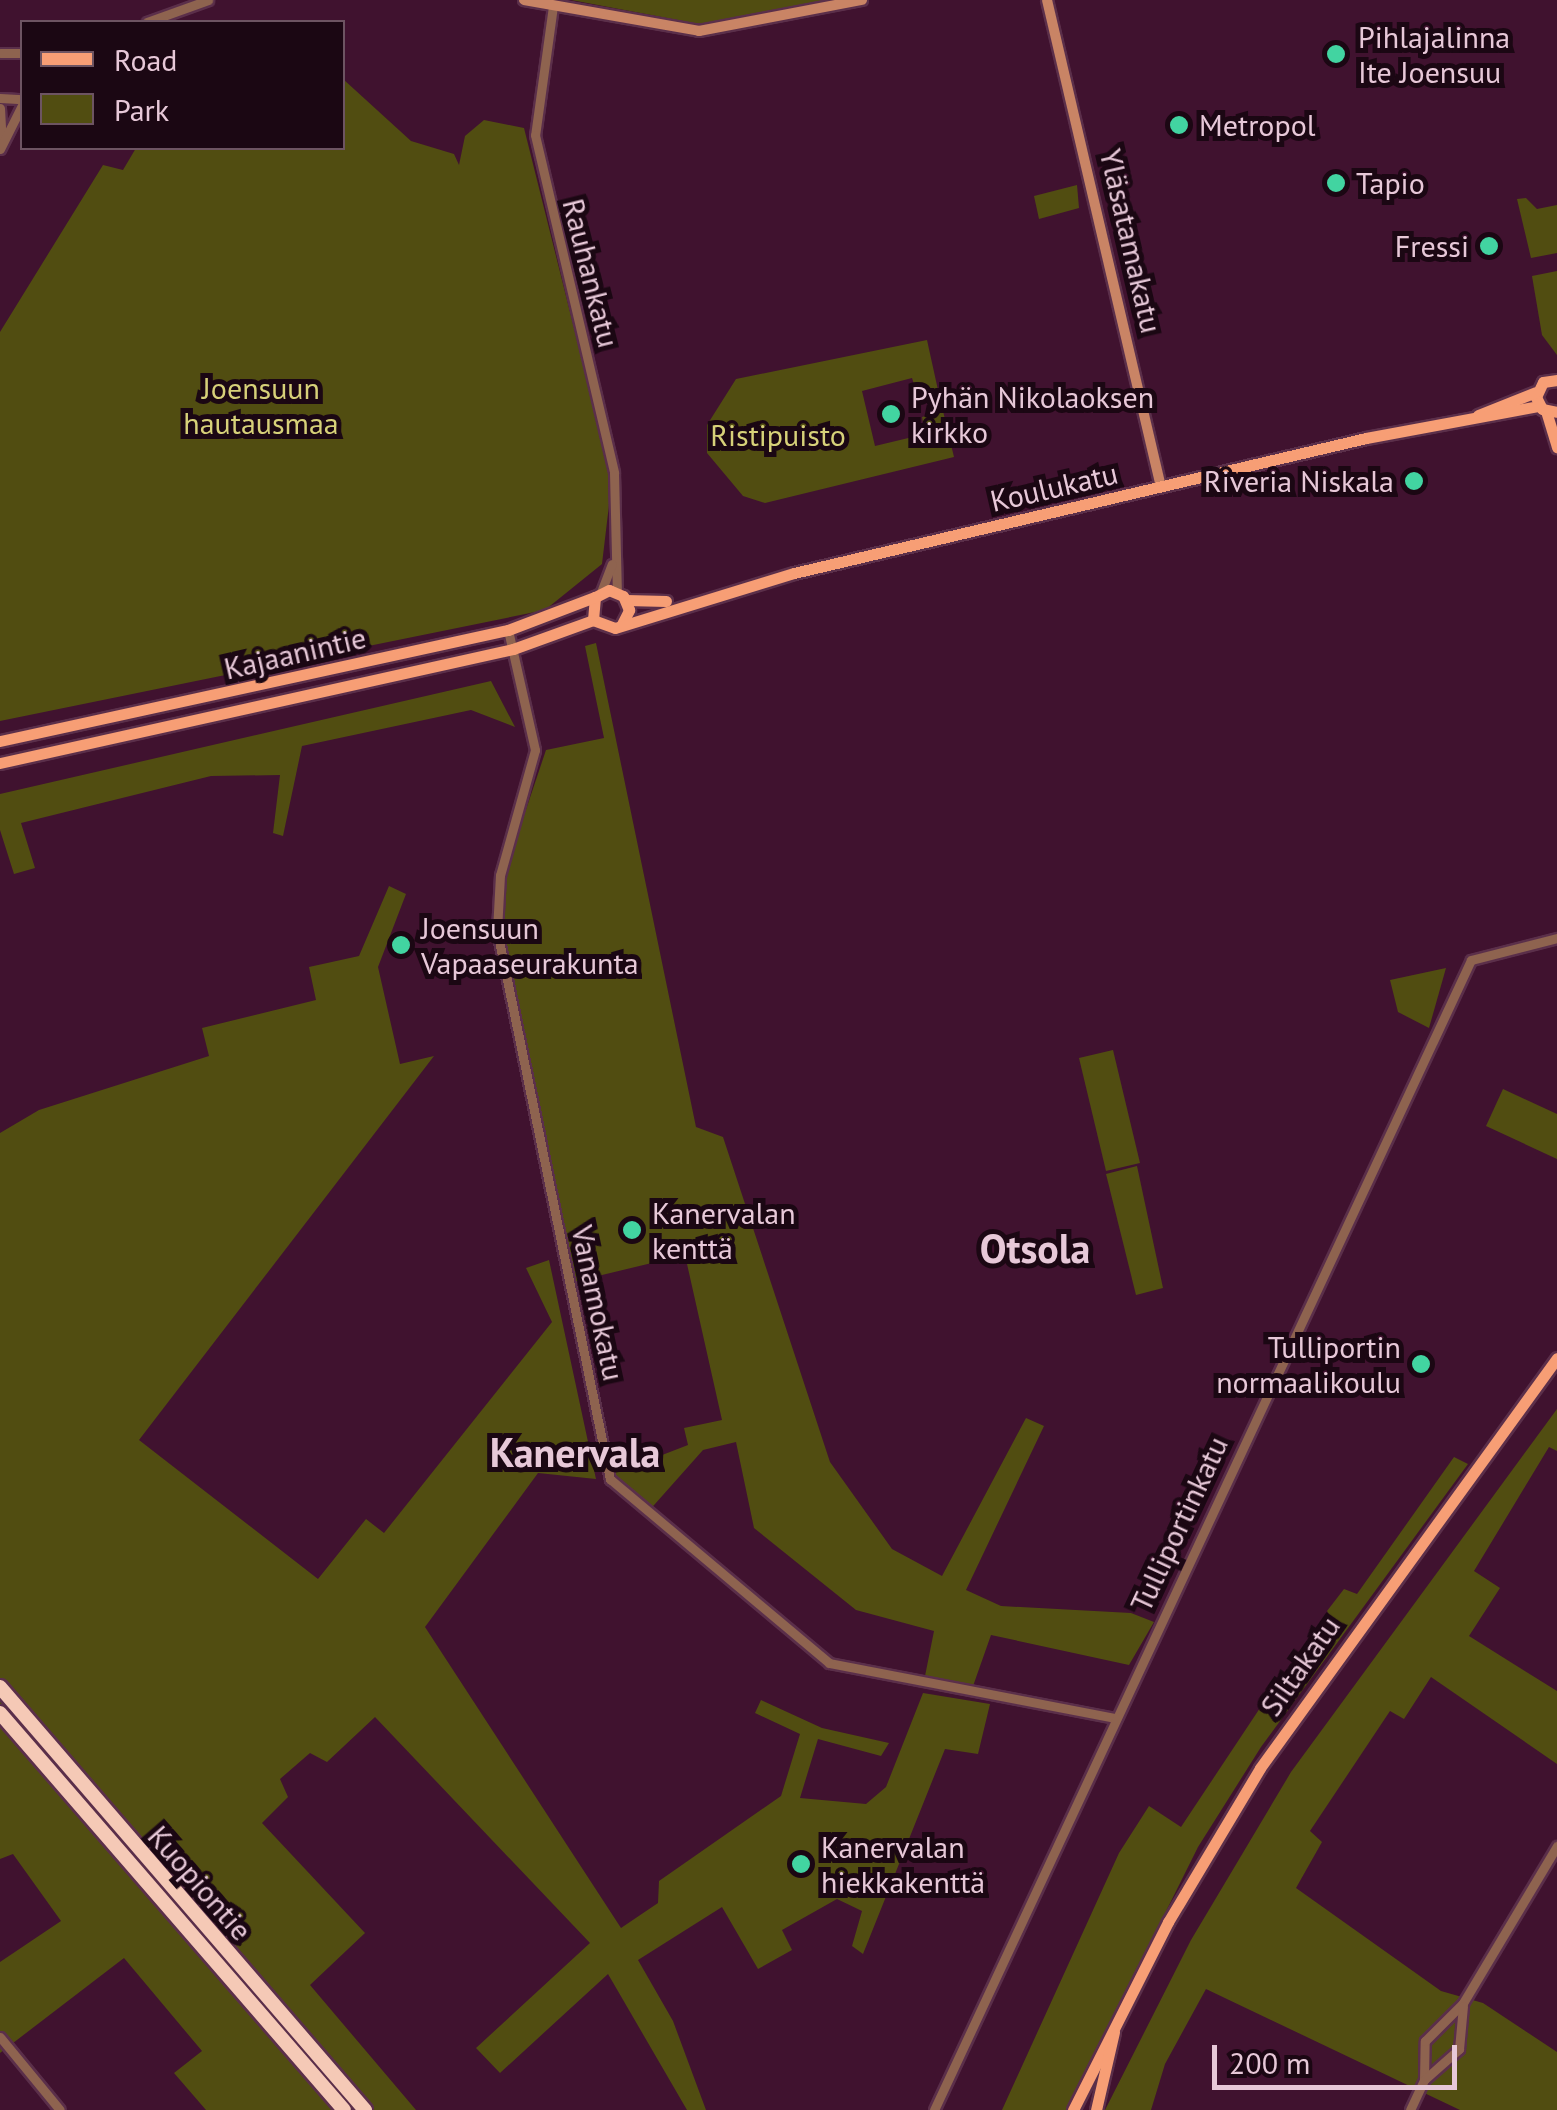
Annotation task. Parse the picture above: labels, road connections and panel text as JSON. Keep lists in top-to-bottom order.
{
  "streets": {
    "highway": ["Kuopiontie"],
    "main road": [
      "Yläsatamakatu",
      "Koulukatu",
      "Kajaanintie",
      "Siltakatu"
    ],
    "street": ["Rauhankatu", "Vanamokatu", "Tulliportinkatu"]
  },
  "crossings": [
    ["Yläsatamakatu", "Koulukatu"],
    ["Rauhankatu", "Koulukatu"],
    ["Rauhankatu", "Kajaanintie"],
    ["Koulukatu", "Kajaanintie"],
    ["Kajaanintie", "Vanamokatu"],
    ["Vanamokatu", "Tulliportinkatu"]
  ],
  "districts": ["Otsola", "Kanervala"],
  "parks": ["Joensuun hautausmaa", "Ristipuisto"],
  "places": [
    "Pihlajalinna Ite Joensuu",
    "Metropol",
    "Tapio",
    "Fressi",
    "Pyhän Nikolaoksen kirkko",
    "Riveria Niskala",
    "Joensuun Vapaaseurakunta",
    "Kanervalan kenttä",
    "Tulliportin normaalikoulu",
    "Kanervalan hiekkakenttä"
  ],
  "legend": ["Road", "Park"],
  "scale_bar": "200 m"
}
